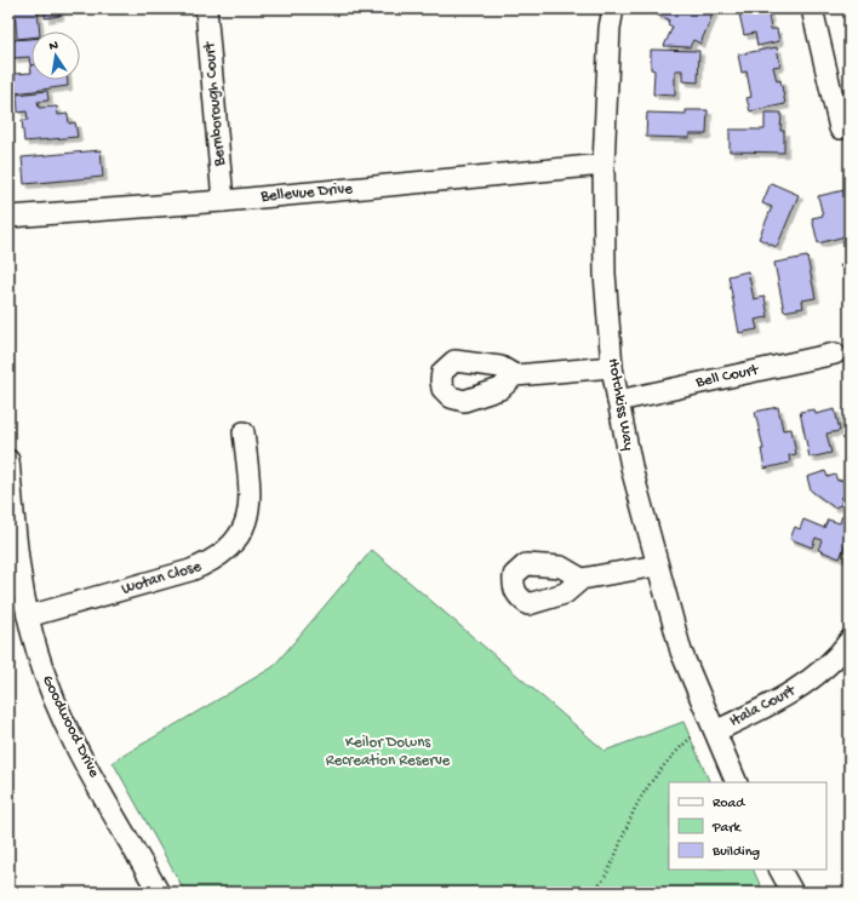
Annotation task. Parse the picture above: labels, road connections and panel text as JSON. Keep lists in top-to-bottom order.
{
  "streets": {
    "street": [
      "Bernborough Court",
      "Bellevue Drive",
      "Bell Court",
      "Hotchkiss Way",
      "Wotan Close",
      "Itala Court",
      "Goodwood Drive"
    ]
  },
  "crossings": [
    ["Bernborough Court", "Bellevue Drive"],
    ["Bellevue Drive", "Hotchkiss Way"],
    ["Bell Court", "Hotchkiss Way"],
    ["Hotchkiss Way", "Itala Court"],
    ["Wotan Close", "Goodwood Drive"]
  ],
  "parks": ["Keilor Downs Recreation Reserve"],
  "legend": ["Road", "Park", "Building"],
  "north": "top"
}
